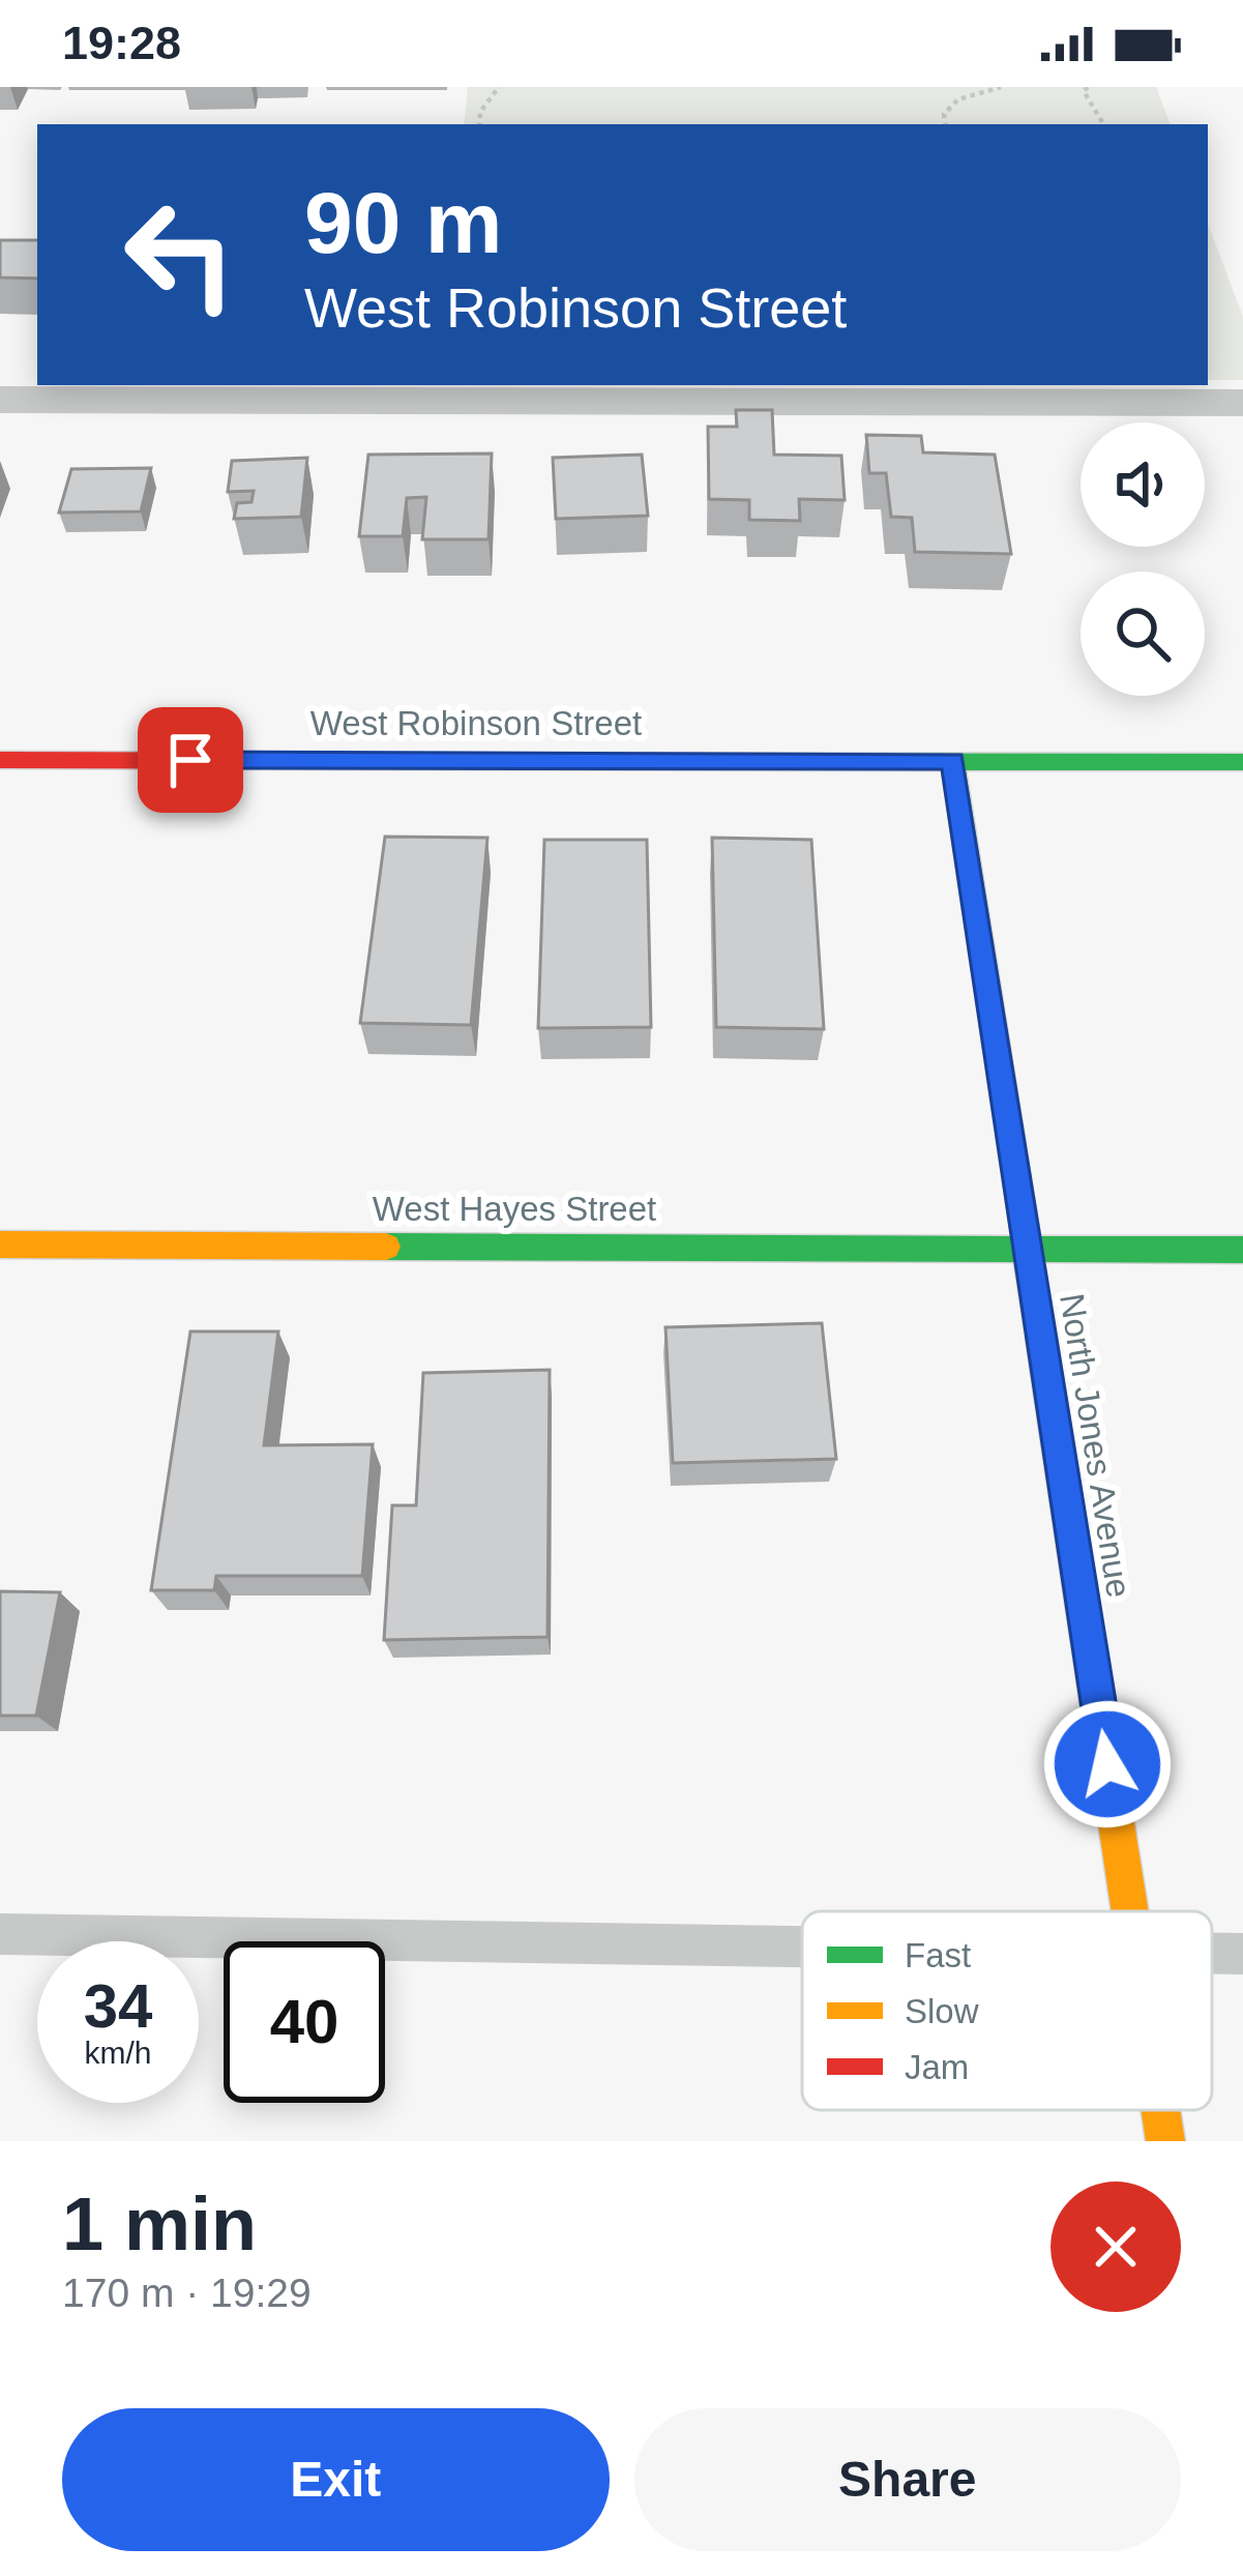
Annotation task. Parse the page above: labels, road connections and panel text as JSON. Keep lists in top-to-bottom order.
{
  "streets": {
    "street": ["West Robinson Street", "West Hayes Street", "North Jones Avenue"]
  },
  "crossings": [
    ["West Robinson Street", "North Jones Avenue"],
    ["West Hayes Street", "North Jones Avenue"]
  ],
  "legend": ["Fast", "Slow", "Jam"],
  "page": {
    "status": "19:28",
    "turn": ["90 m", "West Robinson Street"],
    "speed": "34 km/h",
    "limit": "40",
    "heading": ["1 min", "170 m · 19:29"],
    "buttons": ["Exit", "Share"]
  }
}
